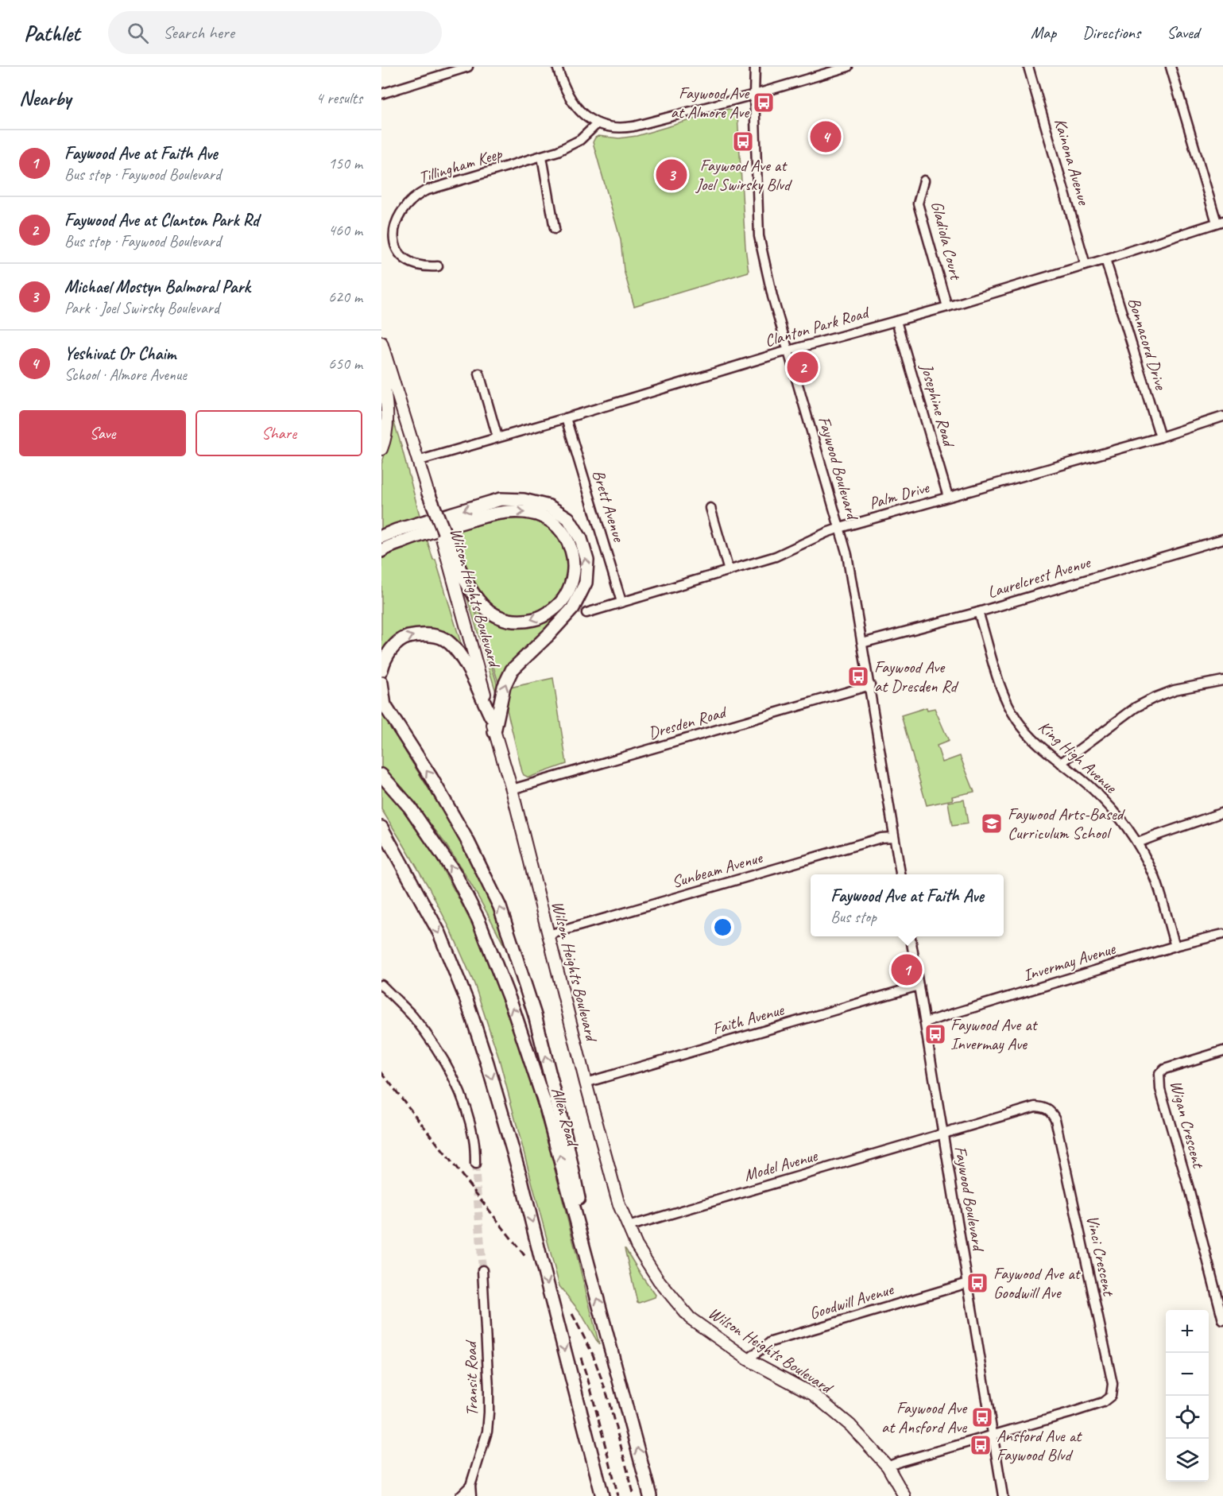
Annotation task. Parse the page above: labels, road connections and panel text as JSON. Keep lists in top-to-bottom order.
{
  "streets": {
    "highway": ["Allen Road"],
    "main road": ["Wilson Heights Boulevard"],
    "street": [
      "Kainona Avenue",
      "Tillingham Keep",
      "Gladiola Court",
      "Clanton Park Road",
      "Bonnacord Drive",
      "Josephine Road",
      "Faywood Boulevard",
      "Palm Drive",
      "Brett Avenue",
      "Laurelcrest Avenue",
      "Dresden Road",
      "King High Avenue",
      "Sunbeam Avenue",
      "Invermay Avenue",
      "Faith Avenue",
      "Wigan Crescent",
      "Model Avenue",
      "Vinci Crescent",
      "Goodwill Avenue",
      "Transit Road"
    ]
  },
  "crossings": [
    ["Kainona Avenue", "Clanton Park Road"],
    ["Gladiola Court", "Clanton Park Road"],
    ["Clanton Park Road", "Bonnacord Drive"],
    ["Clanton Park Road", "Josephine Road"],
    ["Clanton Park Road", "Faywood Boulevard"],
    ["Clanton Park Road", "Brett Avenue"],
    ["Bonnacord Drive", "Palm Drive"],
    ["Josephine Road", "Palm Drive"],
    ["Faywood Boulevard", "Palm Drive"],
    ["Faywood Boulevard", "Laurelcrest Avenue"],
    ["Faywood Boulevard", "Dresden Road"],
    ["Faywood Boulevard", "Sunbeam Avenue"],
    ["Faywood Boulevard", "Invermay Avenue"],
    ["Faywood Boulevard", "Faith Avenue"],
    ["Faywood Boulevard", "Model Avenue"],
    ["Faywood Boulevard", "Vinci Crescent"],
    ["Faywood Boulevard", "Goodwill Avenue"],
    ["Palm Drive", "Brett Avenue"],
    ["Laurelcrest Avenue", "King High Avenue"],
    ["Wilson Heights Boulevard", "Dresden Road"],
    ["Wilson Heights Boulevard", "Sunbeam Avenue"],
    ["Wilson Heights Boulevard", "Faith Avenue"],
    ["Wilson Heights Boulevard", "Model Avenue"],
    ["Wilson Heights Boulevard", "Goodwill Avenue"],
    ["King High Avenue", "Invermay Avenue"],
    ["Model Avenue", "Vinci Crescent"]
  ],
  "places": {
    "bus stop": [
      "Faywood Ave at Almore Ave",
      "Faywood Ave at Joel Swirsky Blvd",
      "Faywood Ave at Dresden Rd",
      "Faywood Ave at Invermay Ave",
      "Faywood Ave at Goodwill Ave",
      "Faywood Ave at Ansford Ave",
      "Ansford Ave at Faywood Blvd"
    ],
    "school or university": ["Faywood Arts-Based Curriculum School"]
  },
  "page": {
    "header": "Pathlet",
    "search": "Search here",
    "nav": ["Map", "Directions", "Saved"],
    "heading": ["Nearby", "4 results"],
    "pins": [
      "4",
      "3",
      "2",
      "1"
    ],
    "list": [
      {
        "mark": "1",
        "name": "Faywood Ave at Faith Ave",
        "note": "Bus stop · Faywood Boulevard",
        "value": "150 m"
      },
      {
        "mark": "2",
        "name": "Faywood Ave at Clanton Park Rd",
        "note": "Bus stop · Faywood Boulevard",
        "value": "460 m"
      },
      {
        "mark": "3",
        "name": "Michael Mostyn Balmoral Park",
        "note": "Park · Joel Swirsky Boulevard",
        "value": "620 m"
      },
      {
        "mark": "4",
        "name": "Yeshivat Or Chaim",
        "note": "School · Almore Avenue",
        "value": "650 m"
      }
    ],
    "buttons": ["Save", "Share"],
    "popup": ["Faywood Ave at Faith Ave", "Bus stop"],
    "map_buttons": ["+", "−"]
  }
}
